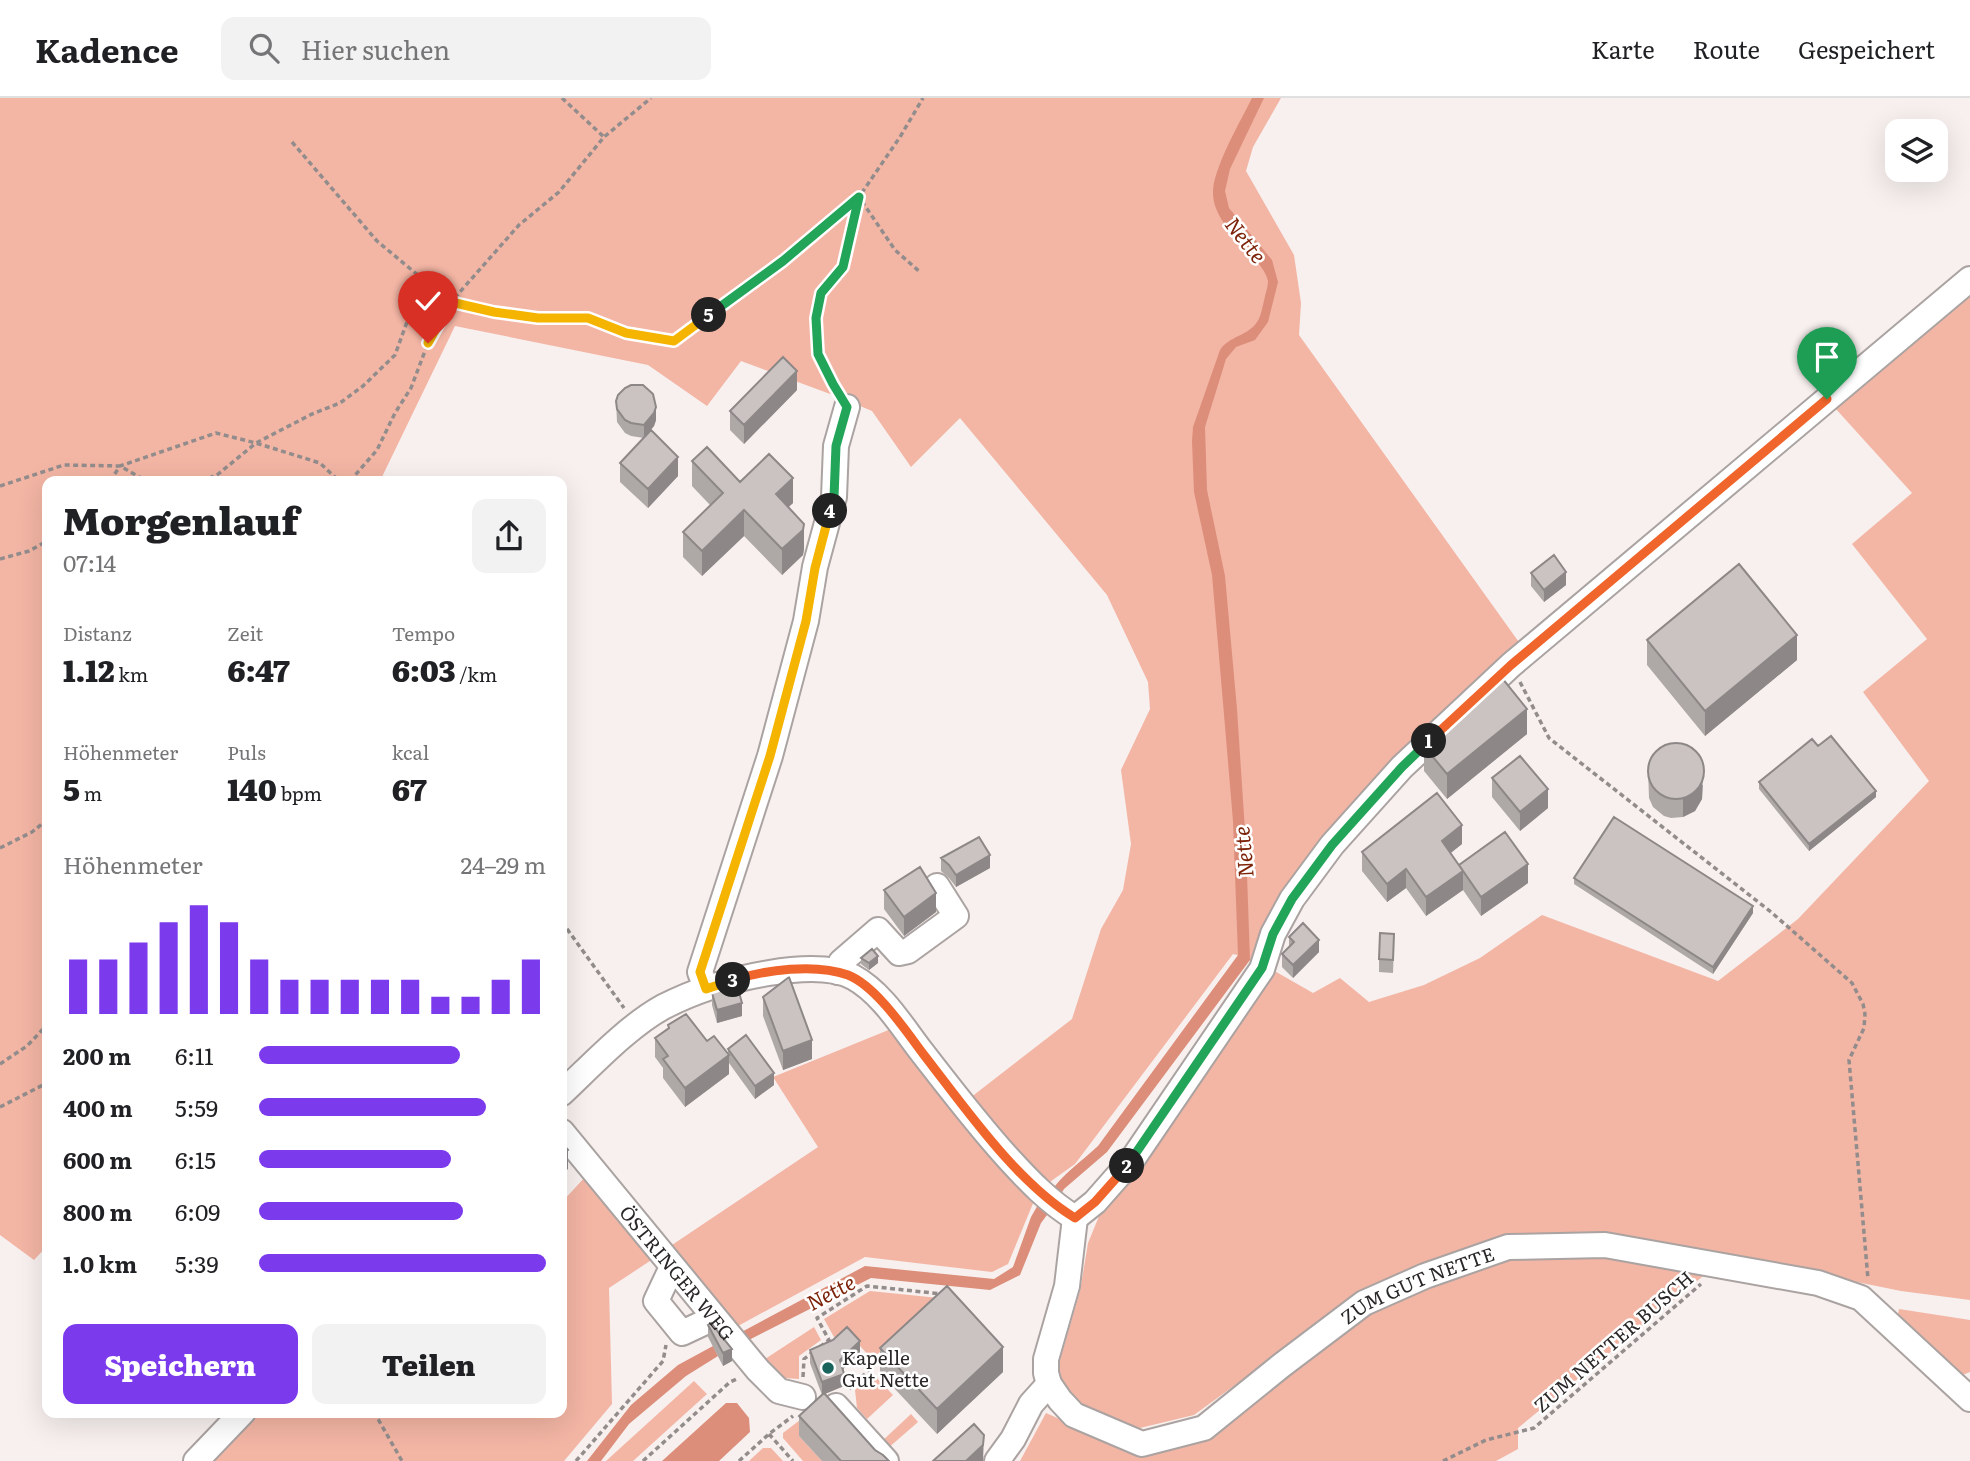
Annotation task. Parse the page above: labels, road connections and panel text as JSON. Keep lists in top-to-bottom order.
{
  "streets": {
    "street": ["ÖSTRINGER WEG", "ZUM GUT NETTE"],
    "path": ["ZUM NETTER BUSCH"]
  },
  "crossings": [
    ["ZUM GUT NETTE", "ZUM NETTER BUSCH"]
  ],
  "water": ["Nette"],
  "places": ["Kapelle Gut Nette"],
  "page": {
    "header": "Kadence",
    "search": "Hier suchen",
    "nav": ["Karte", "Route", "Gespeichert"],
    "pins": [
      "5",
      "4",
      "1",
      "3",
      "2"
    ],
    "heading": ["Morgenlauf", "07:14"],
    "stats": [
      ["Distanz", "1.12 km"],
      ["Zeit", "6:47"],
      ["Tempo", "6:03 /km"],
      ["Höhenmeter", "5 m"],
      ["Puls", "140 bpm"],
      ["kcal", "67"]
    ],
    "chart": ["Höhenmeter", "24–29 m"],
    "list": [
      {
        "name": "200 m",
        "note": "6:11"
      },
      {
        "name": "400 m",
        "note": "5:59"
      },
      {
        "name": "600 m",
        "note": "6:15"
      },
      {
        "name": "800 m",
        "note": "6:09"
      },
      {
        "name": "1.0 km",
        "note": "5:39"
      }
    ],
    "buttons": ["Speichern", "Teilen"]
  }
}
